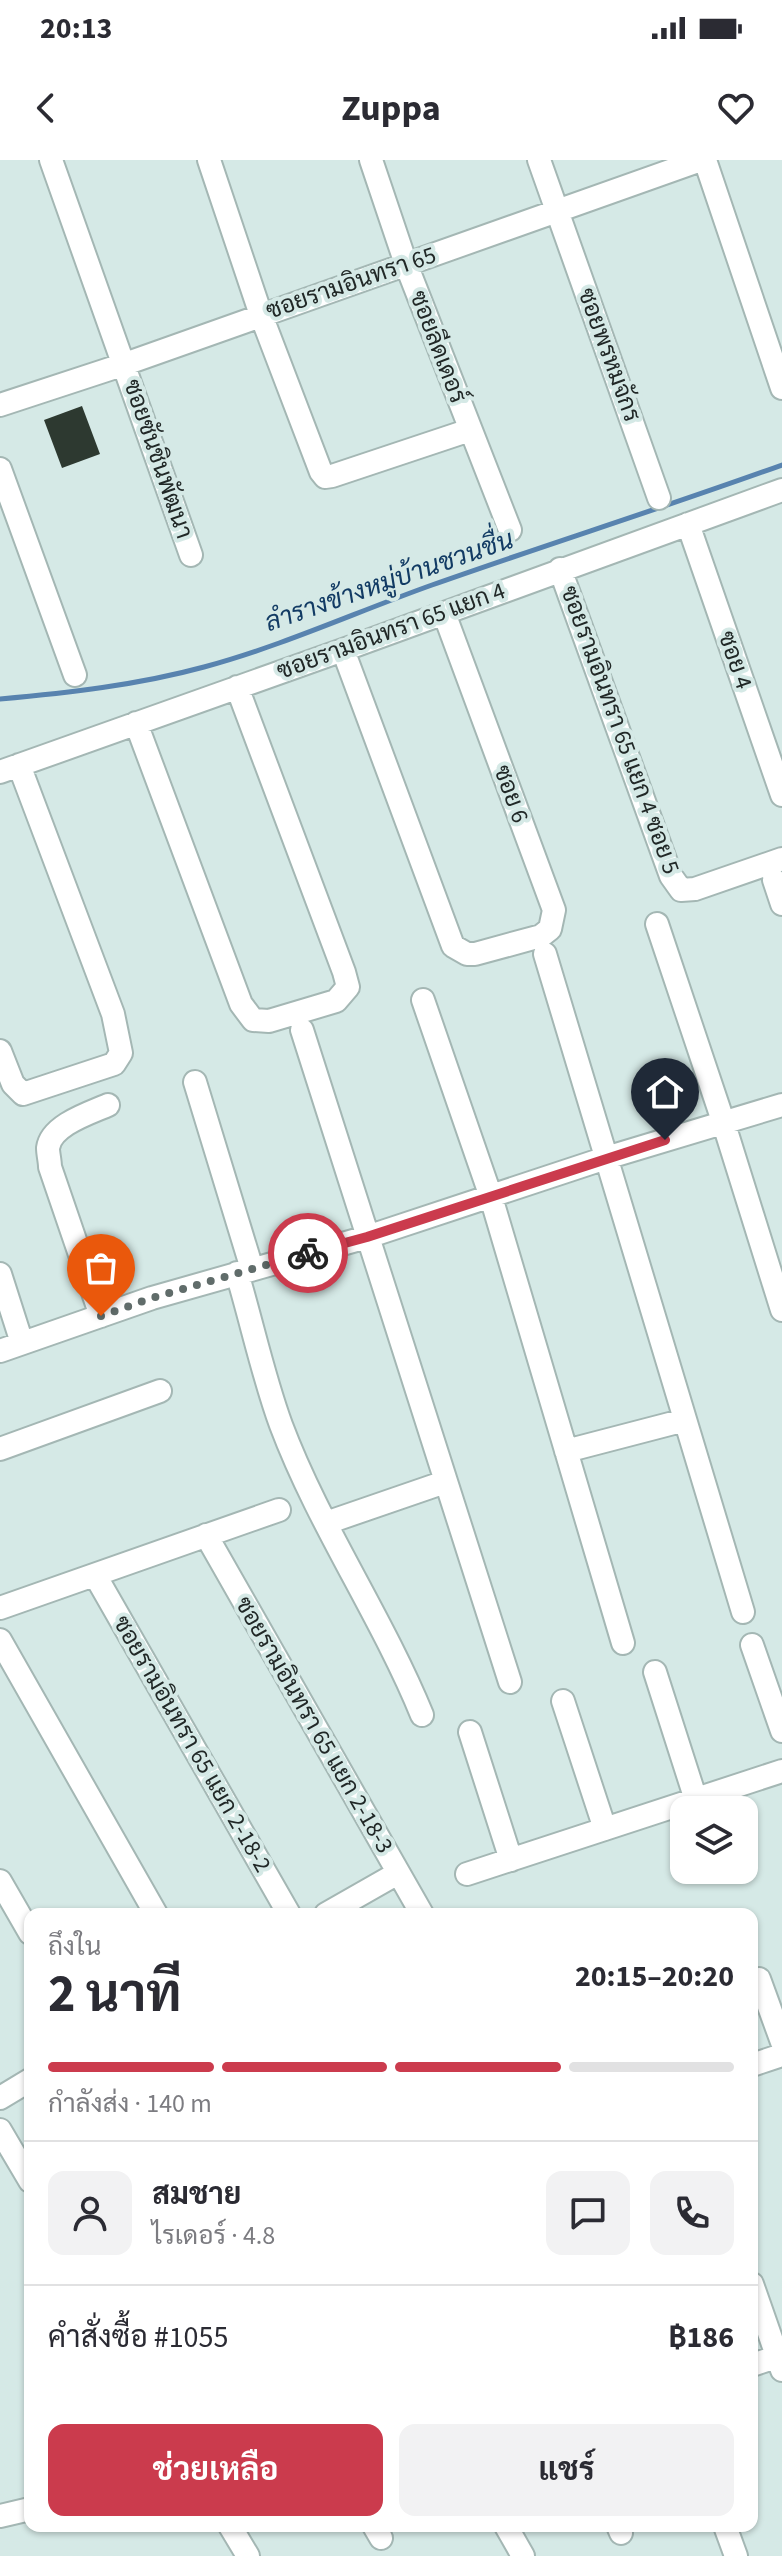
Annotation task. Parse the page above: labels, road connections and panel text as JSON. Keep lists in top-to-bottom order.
{
  "streets": {
    "street": [
      "ซอยรามอินทรา 65",
      "ซอยลีดเดอร์",
      "ซอยพรหมจักร",
      "ซอยซันชินพัฒนา",
      "ซอยรามอินทรา 65 แยก 4",
      "ซอย 4",
      "ซอยรามอินทรา 65 แยก 4 ซอย 5",
      "ซอย 6",
      "ซอยรามอินทรา 65 แยก 2-18-3",
      "ซอยรามอินทรา 65 แยก 2-18-2"
    ]
  },
  "crossings": [
    ["ซอยรามอินทรา 65", "ซอยลีดเดอร์"],
    ["ซอยรามอินทรา 65", "ซอยพรหมจักร"],
    ["ซอยรามอินทรา 65", "ซอยซันชินพัฒนา"],
    ["ซอยรามอินทรา 65 แยก 4", "ซอย 4"],
    ["ซอยรามอินทรา 65 แยก 4", "ซอยรามอินทรา 65 แยก 4 ซอย 5"],
    ["ซอยรามอินทรา 65 แยก 4", "ซอย 6"]
  ],
  "water": ["ลำรางข้างหมู่บ้านชวนชื่น"],
  "page": {
    "status": "20:13",
    "header": "Zuppa",
    "heading": ["2 นาที", "ถึงใน", "20:15–20:20"],
    "panel": [
      "สมชาย",
      "ไรเดอร์ · 4.8",
      "คำสั่งซื้อ #1055",
      "฿186"
    ],
    "bar": "กำลังส่ง · 140 m",
    "buttons": ["ช่วยเหลือ", "แชร์"]
  }
}
